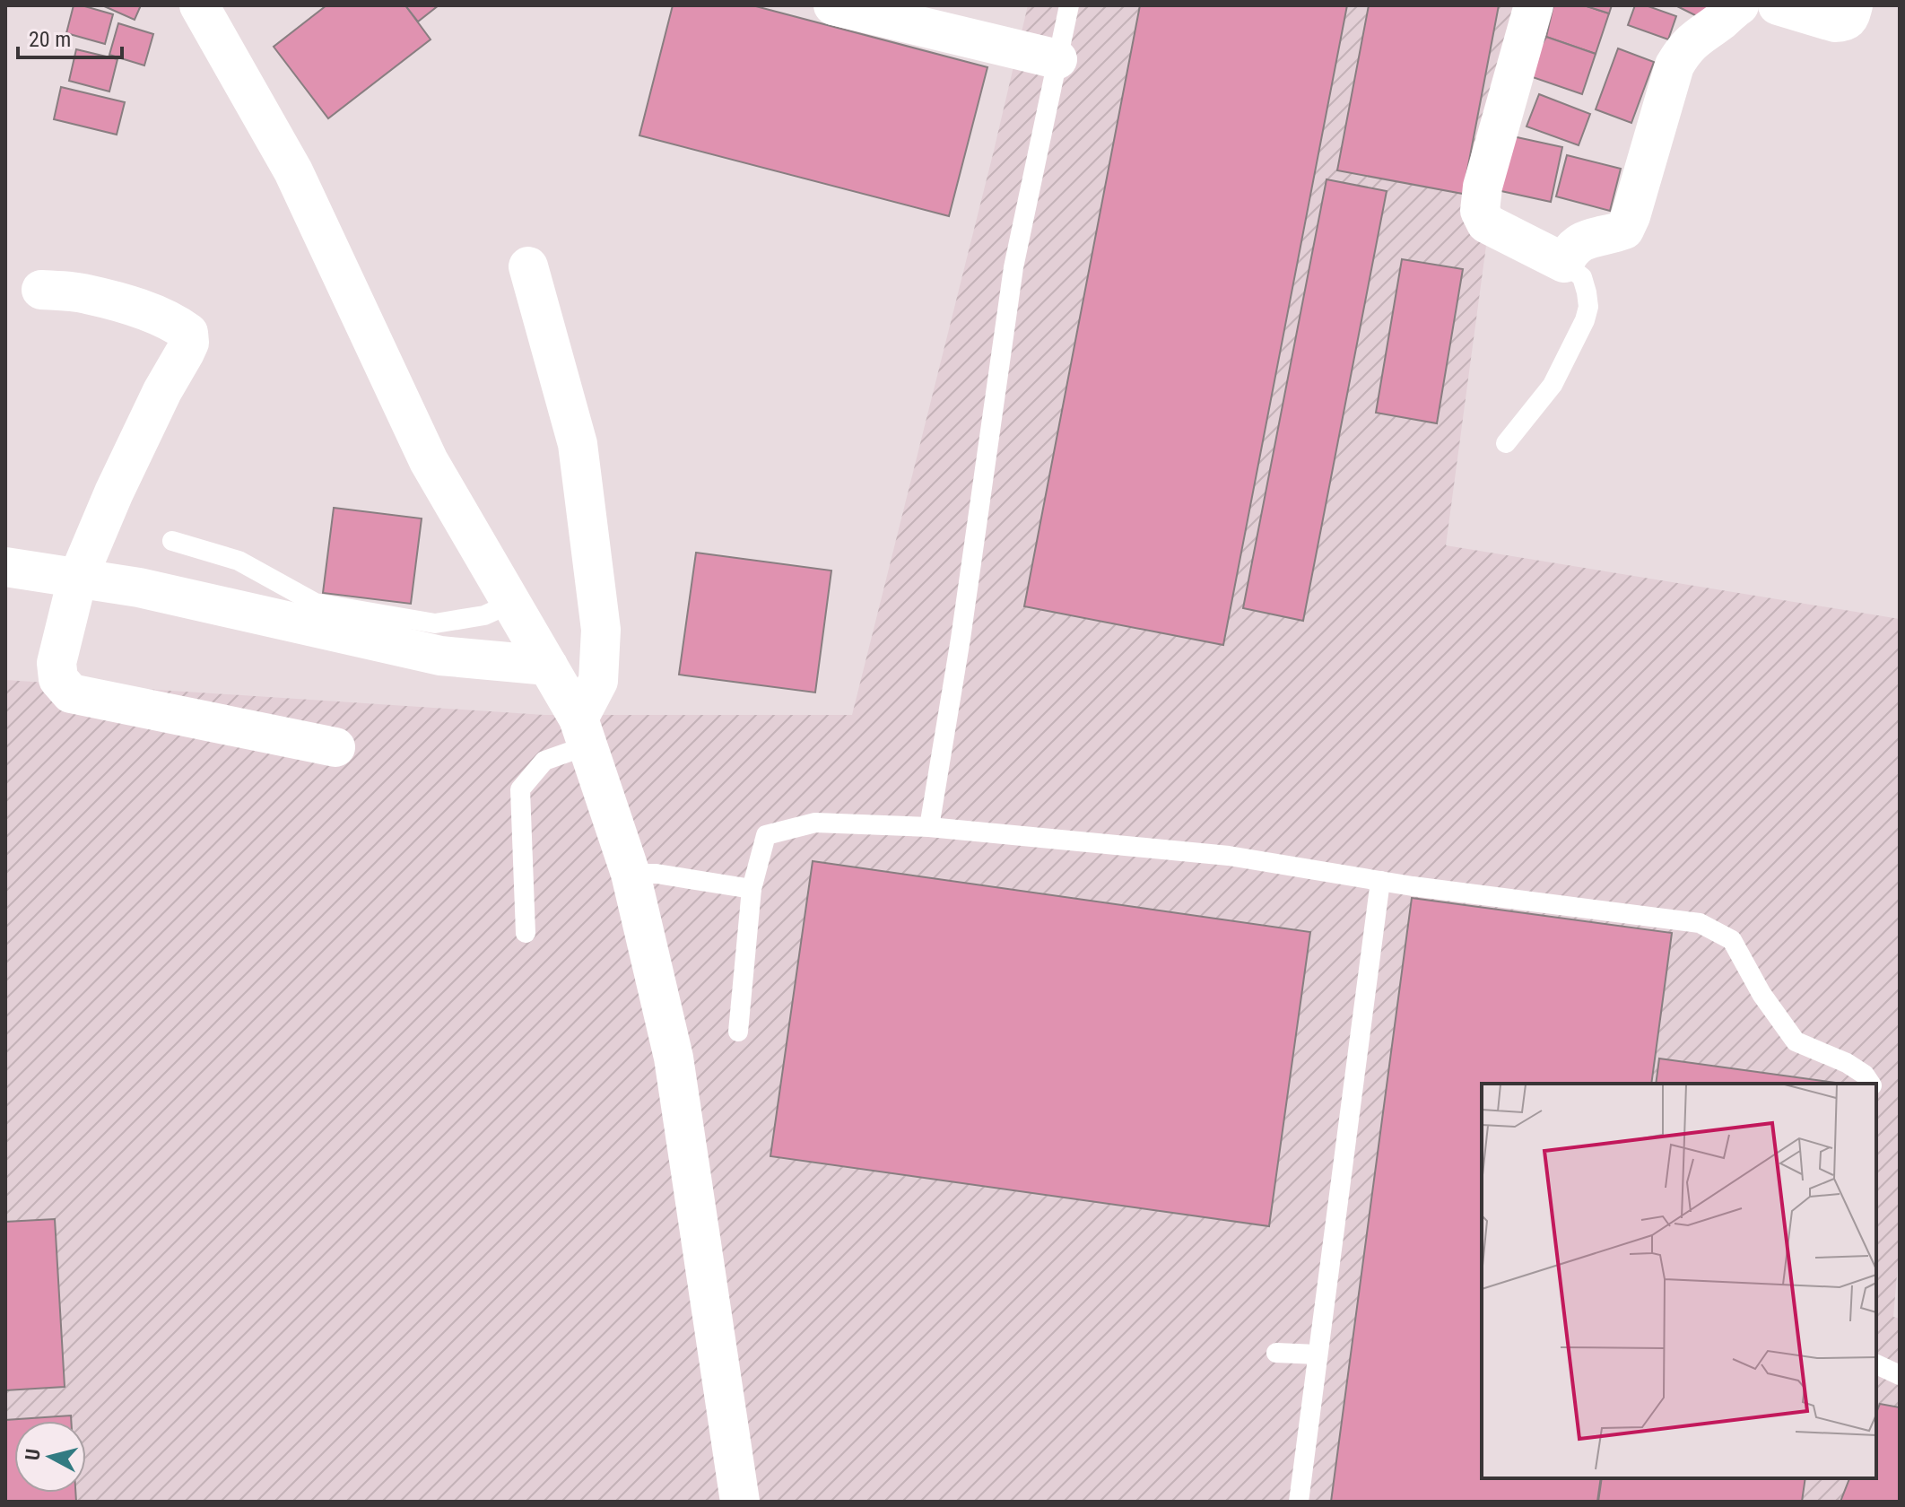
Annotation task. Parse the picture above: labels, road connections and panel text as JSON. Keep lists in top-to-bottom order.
{
  "scale_bar": "20 m",
  "north": "left"
}
